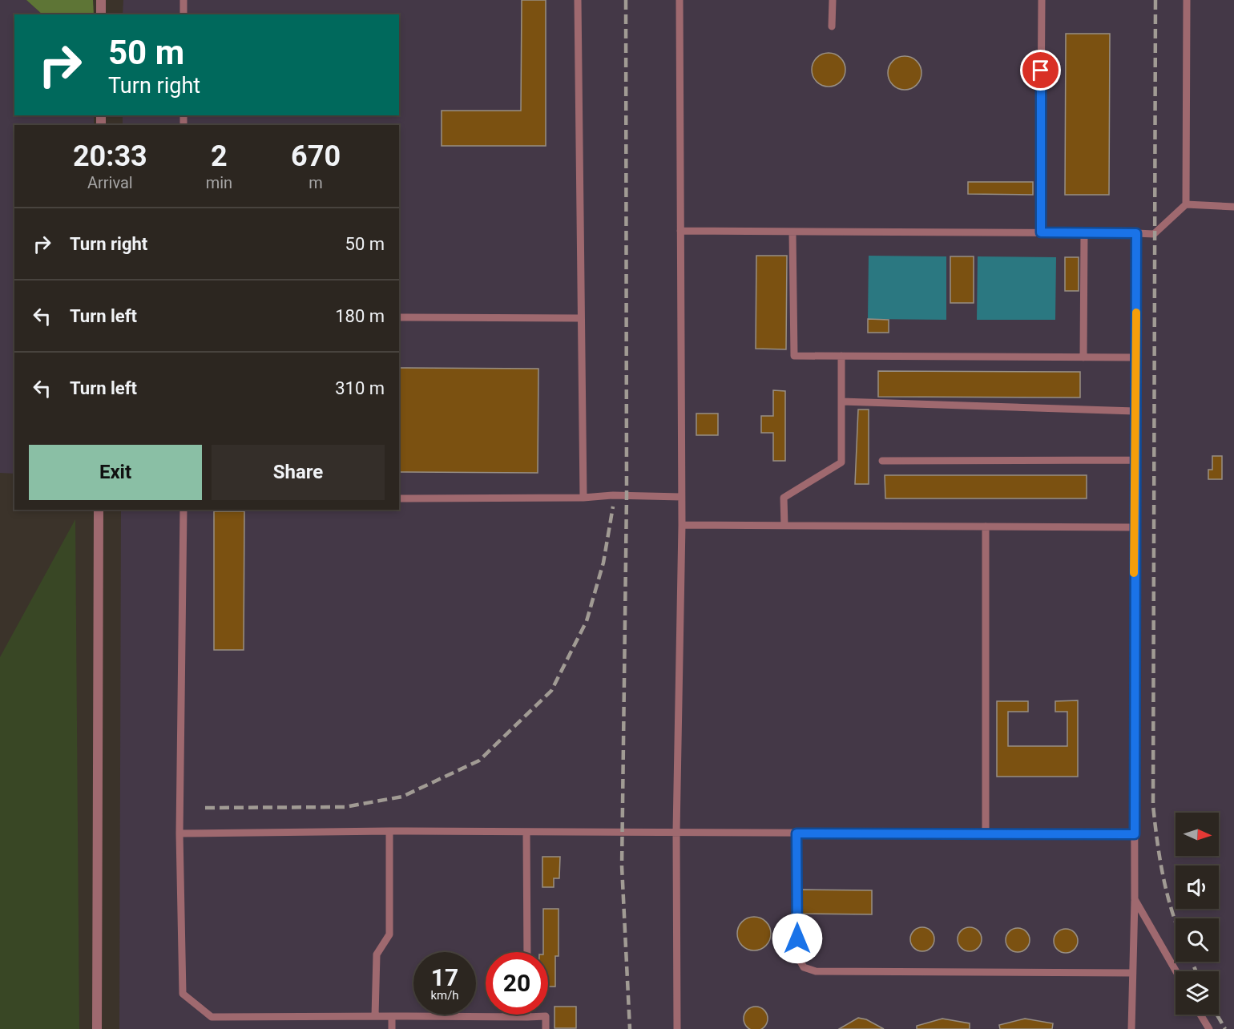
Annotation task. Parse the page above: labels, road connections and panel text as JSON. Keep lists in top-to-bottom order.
{
  "north": "right",
  "page": {
    "turn": ["50 m", "Turn right"],
    "eta": [
      "20:33",
      "Arrival",
      "2",
      "min",
      "670",
      "m"
    ],
    "list": [
      {
        "name": "Turn right",
        "value": "50 m"
      },
      {
        "name": "Turn left",
        "value": "180 m"
      },
      {
        "name": "Turn left",
        "value": "310 m"
      }
    ],
    "buttons": ["Exit", "Share"],
    "speed": "17 km/h",
    "limit": "20"
  }
}
